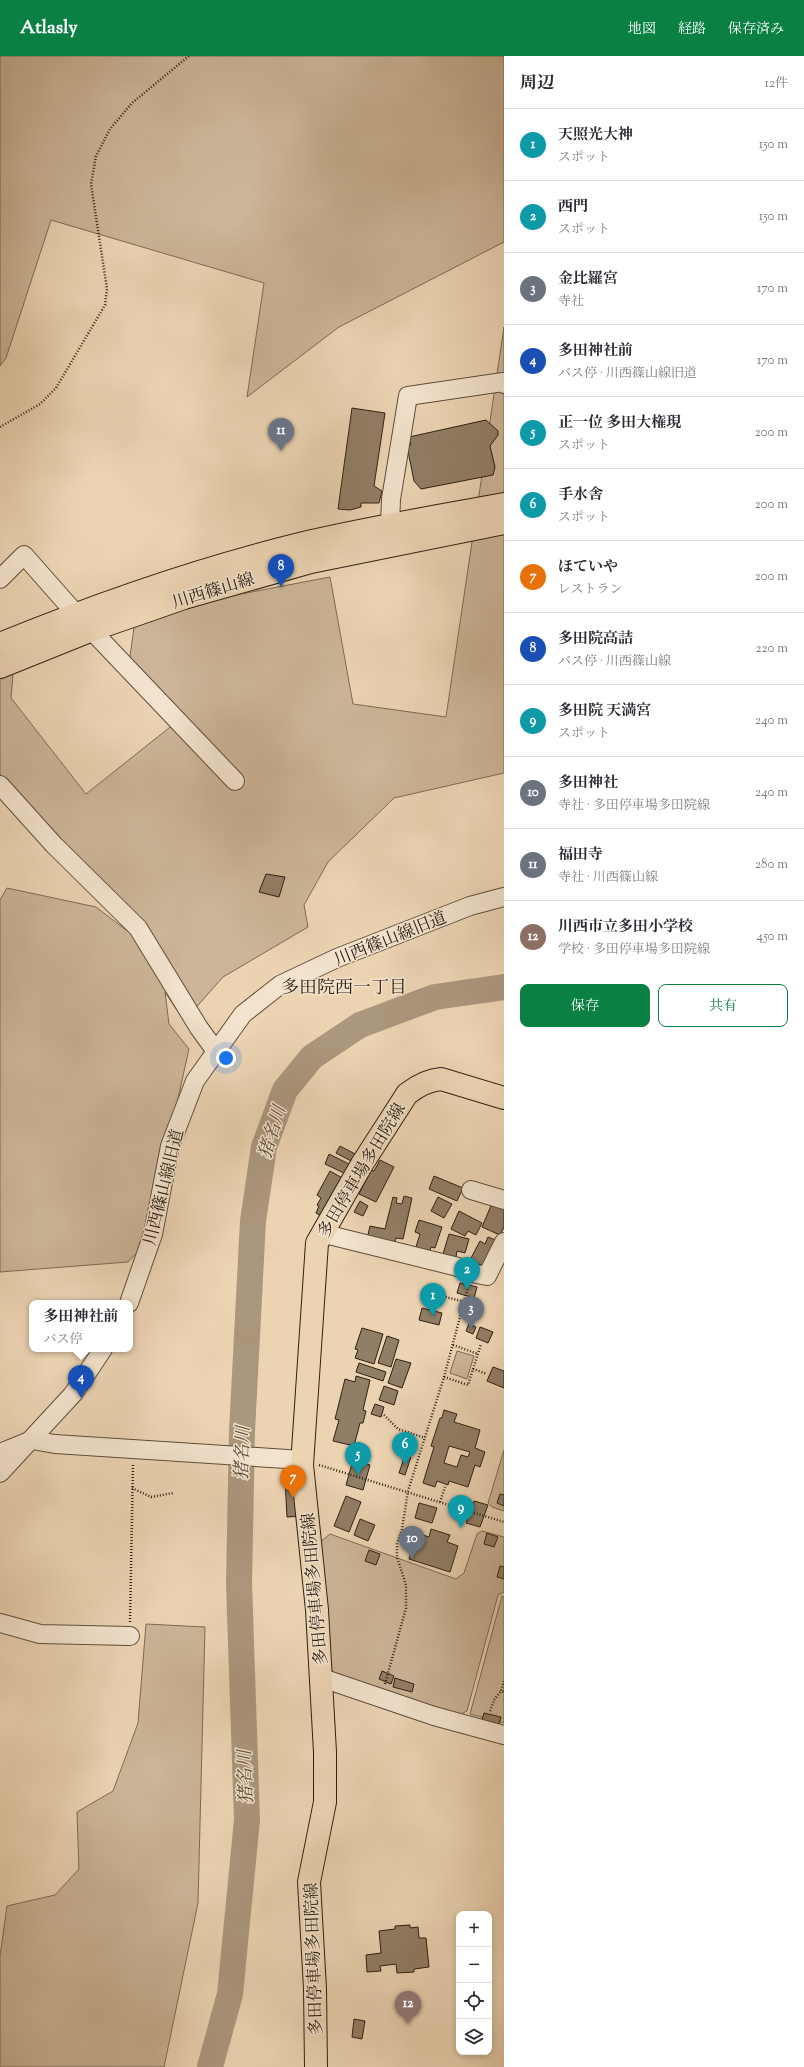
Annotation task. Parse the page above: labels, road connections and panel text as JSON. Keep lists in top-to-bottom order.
{
  "streets": {
    "main road": ["川西篠山線", "多田停車場多田院線"],
    "street": ["川西篠山線旧道"]
  },
  "districts": ["多田院西一丁目"],
  "water": ["猪名川"],
  "page": {
    "header": "Atlasly",
    "nav": ["地図", "経路", "保存済み"],
    "heading": ["周辺", "12件"],
    "list": [
      {
        "mark": "1",
        "name": "天照光大神",
        "note": "スポット",
        "value": "150 m"
      },
      {
        "mark": "2",
        "name": "西門",
        "note": "スポット",
        "value": "150 m"
      },
      {
        "mark": "3",
        "name": "金比羅宮",
        "note": "寺社",
        "value": "170 m"
      },
      {
        "mark": "4",
        "name": "多田神社前",
        "note": "バス停 · 川西篠山線旧道",
        "value": "170 m"
      },
      {
        "mark": "5",
        "name": "正一位 多田大権現",
        "note": "スポット",
        "value": "200 m"
      },
      {
        "mark": "6",
        "name": "手水舎",
        "note": "スポット",
        "value": "200 m"
      },
      {
        "mark": "7",
        "name": "ほていや",
        "note": "レストラン",
        "value": "200 m"
      },
      {
        "mark": "8",
        "name": "多田院高詰",
        "note": "バス停 · 川西篠山線",
        "value": "220 m"
      },
      {
        "mark": "9",
        "name": "多田院 天満宮",
        "note": "スポット",
        "value": "240 m"
      },
      {
        "mark": "10",
        "name": "多田神社",
        "note": "寺社 · 多田停車場多田院線",
        "value": "240 m"
      },
      {
        "mark": "11",
        "name": "福田寺",
        "note": "寺社 · 川西篠山線",
        "value": "280 m"
      },
      {
        "mark": "12",
        "name": "川西市立多田小学校",
        "note": "学校 · 多田停車場多田院線",
        "value": "450 m"
      }
    ],
    "pins": [
      "11",
      "8",
      "2",
      "1",
      "3",
      "4",
      "6",
      "5",
      "7",
      "9",
      "10",
      "12"
    ],
    "buttons": ["保存", "共有"],
    "popup": ["多田神社前", "バス停"],
    "map_buttons": ["+", "−"]
  }
}
